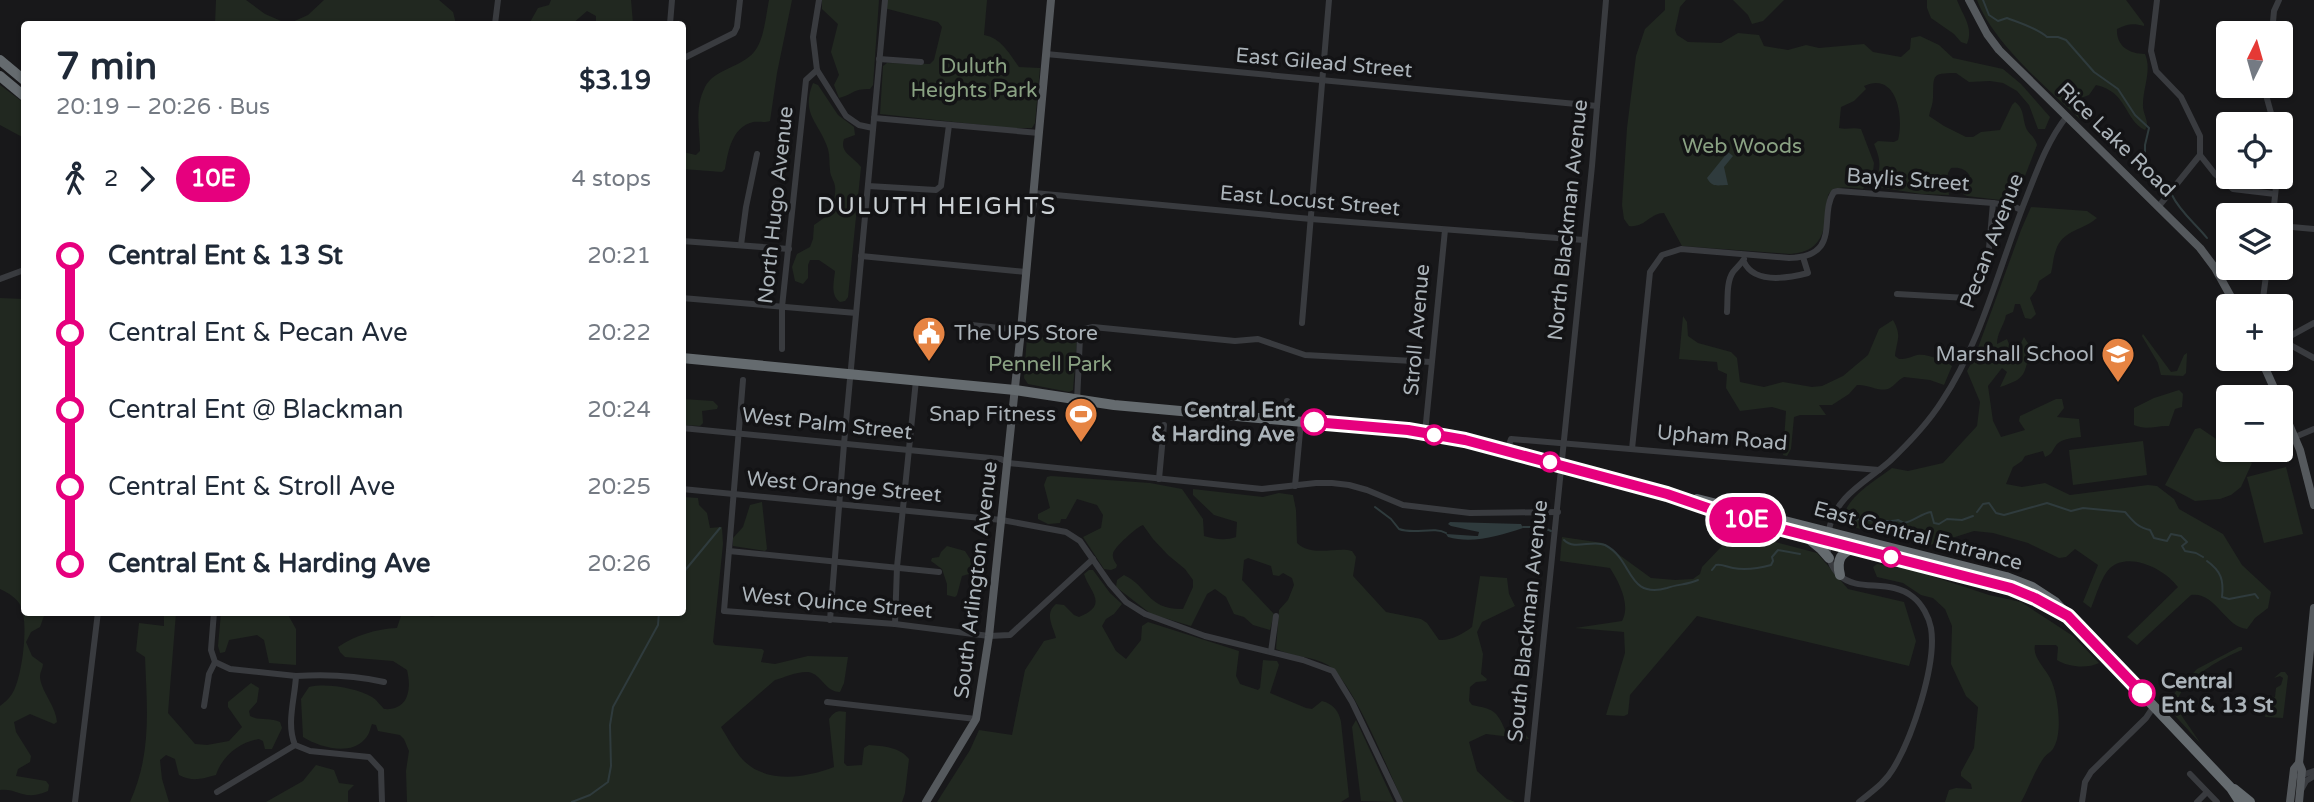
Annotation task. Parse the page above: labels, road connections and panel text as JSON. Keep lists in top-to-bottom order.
{
  "streets": {
    "highway": ["East Central Entrance"],
    "main road": ["Rice Lake Road", "South Arlington Avenue"],
    "street": [
      "East Gilead Street",
      "Baylis Street",
      "East Locust Street",
      "North Hugo Avenue",
      "North Blackman Avenue",
      "Pecan Avenue",
      "Stroll Avenue",
      "West Palm Street",
      "Upham Road",
      "West Orange Street",
      "West Quince Street",
      "South Blackman Avenue"
    ]
  },
  "crossings": [
    ["East Gilead Street", "North Blackman Avenue"],
    ["East Gilead Street", "South Arlington Avenue"],
    ["Rice Lake Road", "Pecan Avenue"],
    ["Baylis Street", "Pecan Avenue"],
    ["East Locust Street", "North Blackman Avenue"],
    ["East Locust Street", "Stroll Avenue"],
    ["East Locust Street", "South Arlington Avenue"],
    ["North Blackman Avenue", "Upham Road"],
    ["North Blackman Avenue", "South Blackman Avenue"],
    ["Pecan Avenue", "Upham Road"],
    ["Pecan Avenue", "East Central Entrance"],
    ["Stroll Avenue", "East Central Entrance"],
    ["West Palm Street", "South Arlington Avenue"],
    ["West Palm Street", "South Blackman Avenue"],
    ["Upham Road", "East Central Entrance"],
    ["Upham Road", "South Blackman Avenue"],
    ["West Orange Street", "South Arlington Avenue"],
    ["East Central Entrance", "South Arlington Avenue"],
    ["East Central Entrance", "South Blackman Avenue"],
    ["South Arlington Avenue", "West Quince Street"]
  ],
  "districts": ["DULUTH HEIGHTS"],
  "parks": ["Duluth Heights Park", "Web Woods", "Pennell Park"],
  "places": {
    "public building": ["The UPS Store"],
    "school or university": ["Marshall School"],
    "other": ["Central Ent & Harding Ave", "Central Ent & 13 St"],
    "sports": ["Snap Fitness"]
  },
  "lines": ["bus line 10E"],
  "north": "top",
  "page": {
    "on_map": "10E",
    "map_buttons": ["+", "−"],
    "heading": ["7 min", "20:19 – 20:26 · Bus", "$3.19"],
    "legs": ["2", "10E", "4 stops"],
    "list": [
      {
        "name": "Central Ent & 13 St",
        "value": "20:21"
      },
      {
        "name": "Central Ent & Pecan Ave",
        "value": "20:22"
      },
      {
        "name": "Central Ent @ Blackman",
        "value": "20:24"
      },
      {
        "name": "Central Ent & Stroll Ave",
        "value": "20:25"
      },
      {
        "name": "Central Ent & Harding Ave",
        "value": "20:26"
      }
    ]
  }
}
